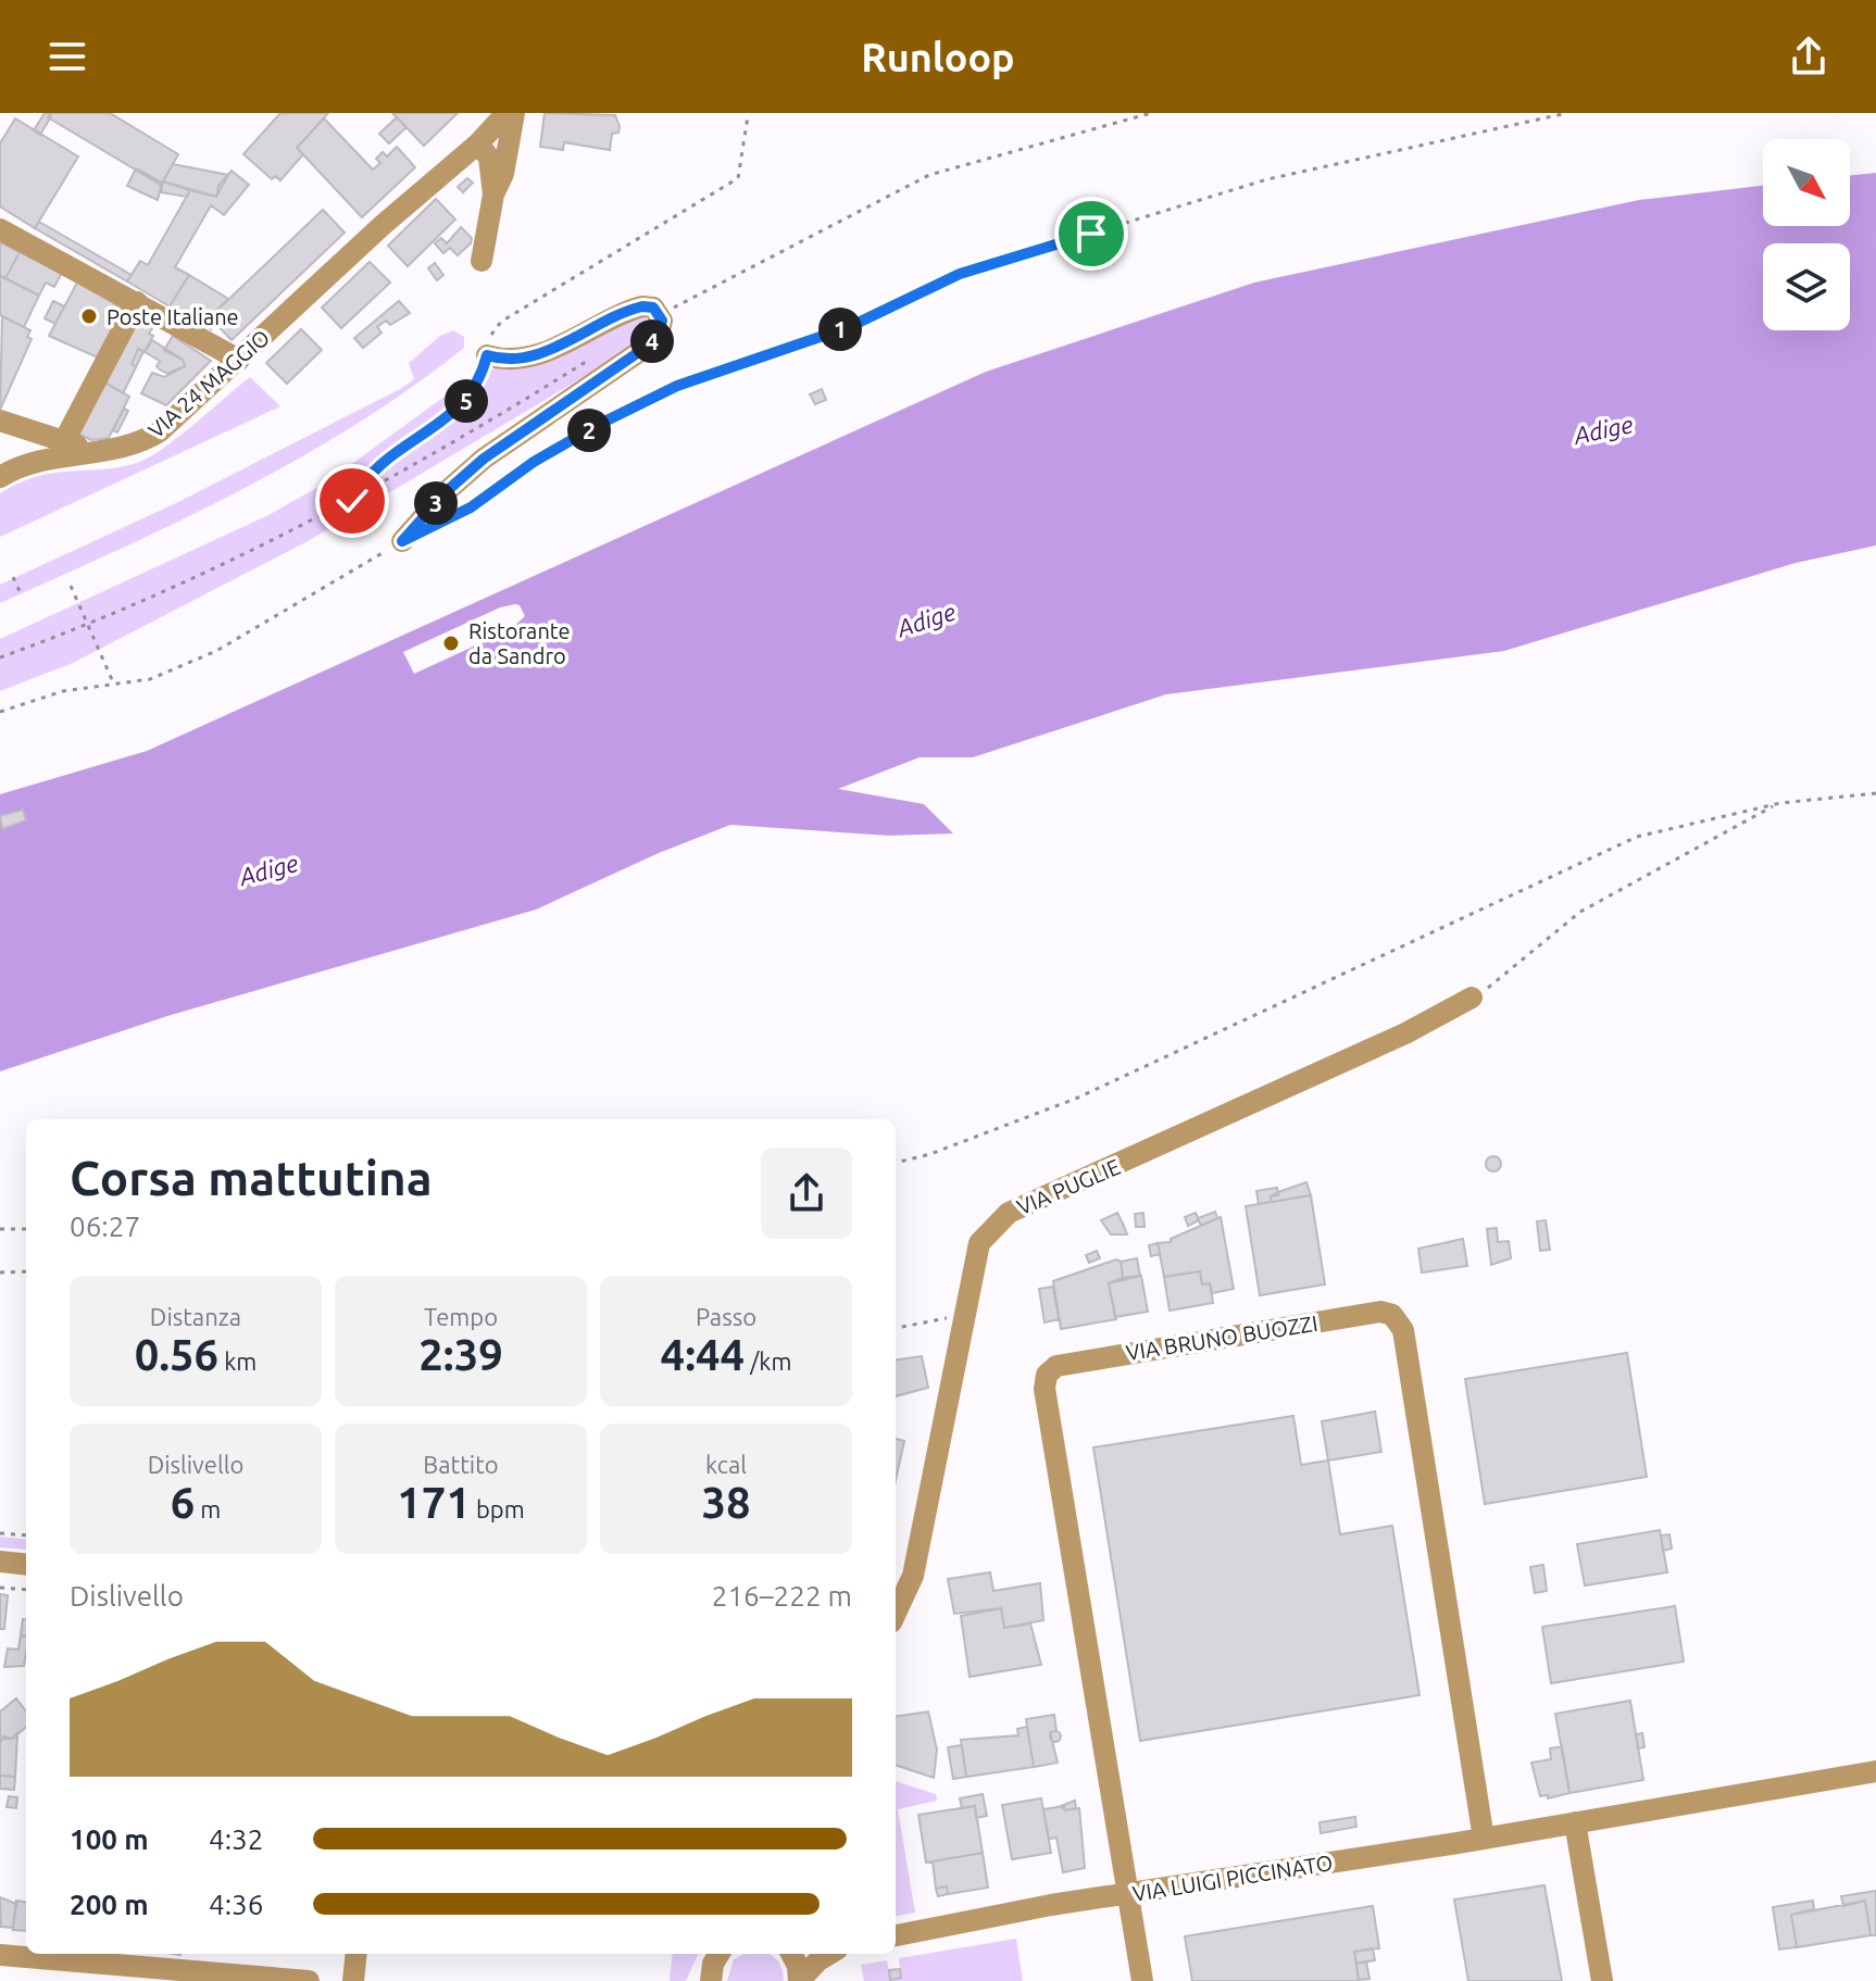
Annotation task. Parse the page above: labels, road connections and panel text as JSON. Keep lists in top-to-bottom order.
{
  "streets": {
    "street": [
      "VIA 24 MAGGIO",
      "VIA PUGLIE",
      "VIA BRUNO BUOZZI",
      "VIA LUIGI PICCINATO"
    ]
  },
  "crossings": [
    ["VIA BRUNO BUOZZI", "VIA LUIGI PICCINATO"]
  ],
  "water": ["Adige"],
  "places": ["Poste Italiane", "Ristorante da Sandro"],
  "north": "bottom right",
  "page": {
    "header": "Runloop",
    "pins": [
      "1",
      "4",
      "5",
      "2",
      "3"
    ],
    "heading": ["Corsa mattutina", "06:27"],
    "stats": [
      ["Distanza", "0.56 km"],
      ["Tempo", "2:39"],
      ["Passo", "4:44 /km"],
      ["Dislivello", "6 m"],
      ["Battito", "171 bpm"],
      ["kcal", "38"]
    ],
    "chart": ["Dislivello", "216–222 m"],
    "list": [
      {
        "name": "100 m",
        "note": "4:32"
      },
      {
        "name": "200 m",
        "note": "4:36"
      }
    ]
  }
}
